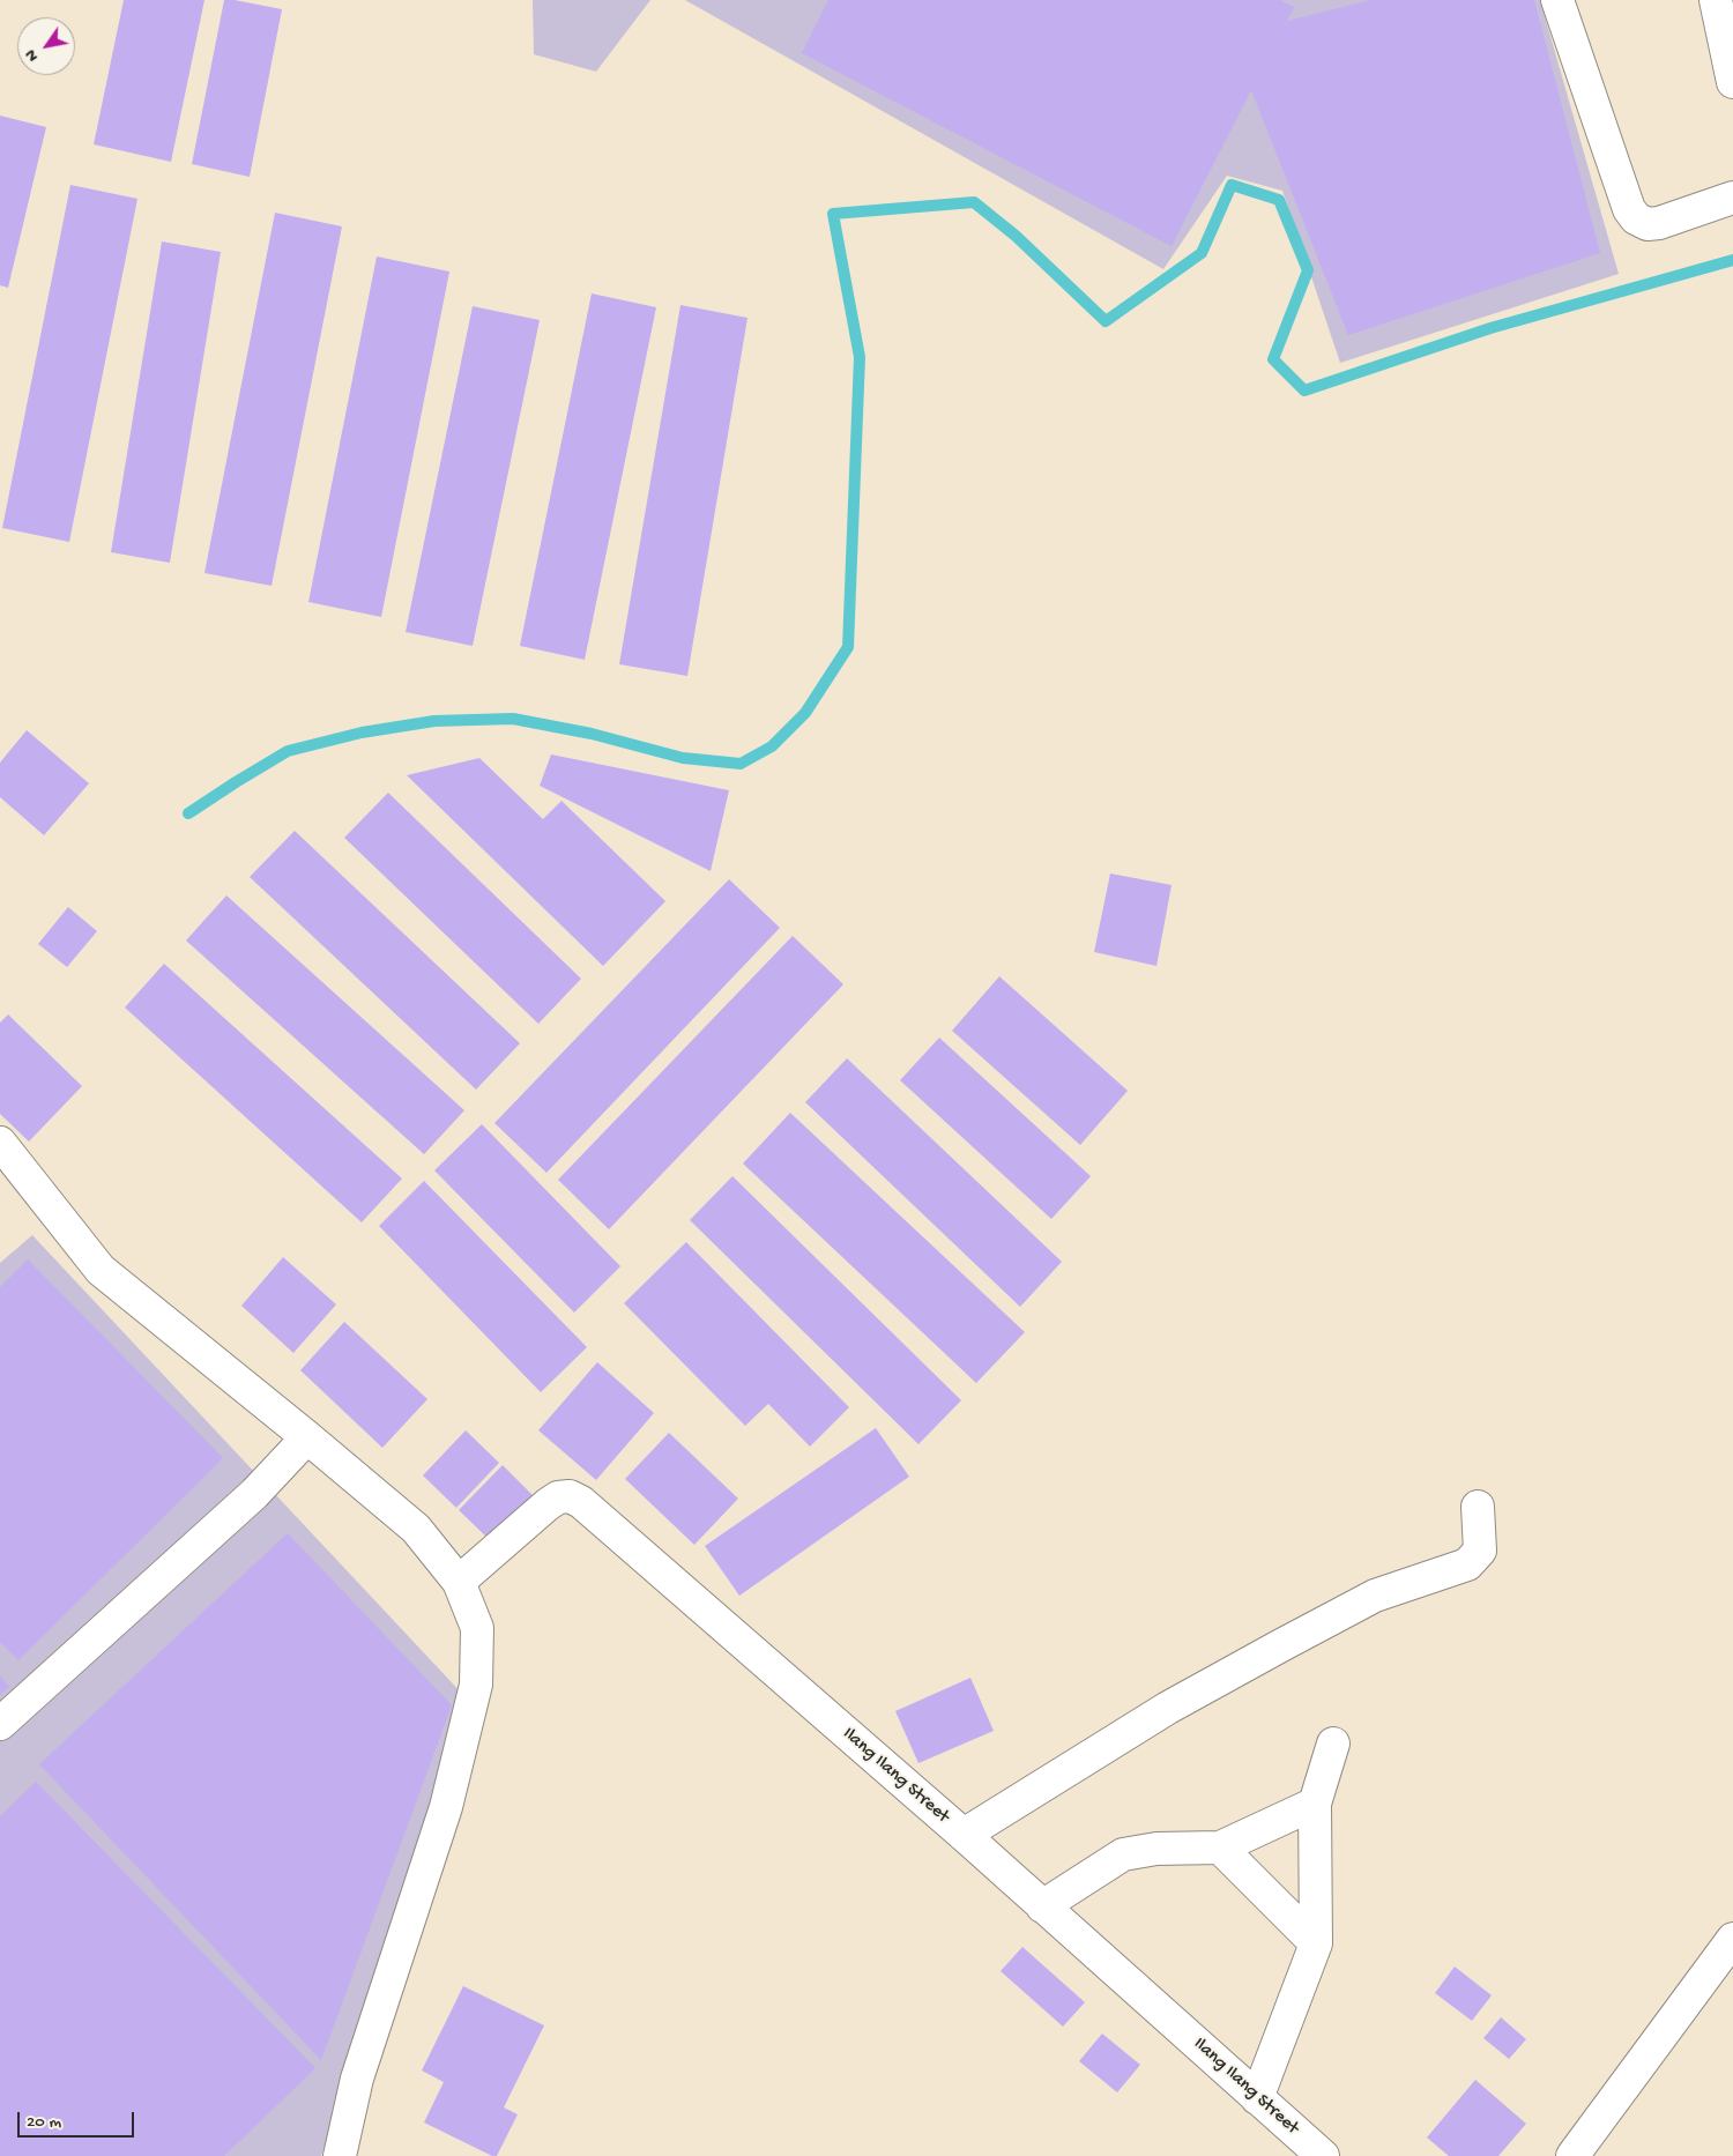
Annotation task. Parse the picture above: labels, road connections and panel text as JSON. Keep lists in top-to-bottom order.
{
  "streets": {
    "street": ["Ilang Ilang Street"]
  },
  "scale_bar": "20 m",
  "north": "bottom left"
}
